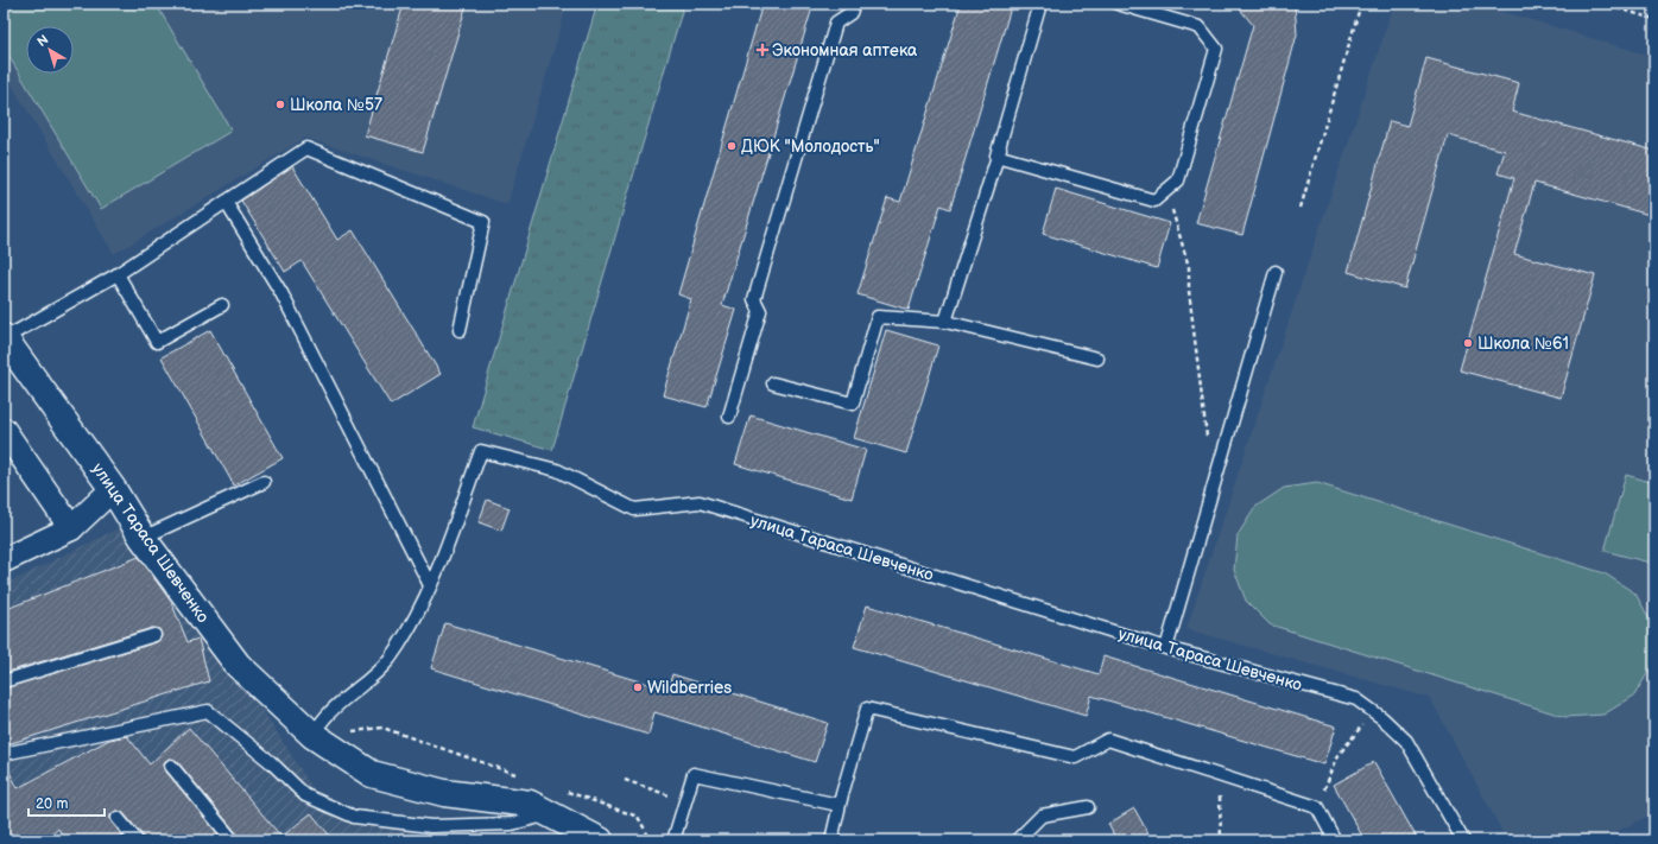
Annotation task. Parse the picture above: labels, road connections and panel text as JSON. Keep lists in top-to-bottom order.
{
  "streets": {
    "street": ["улица Тараса Шевченко"]
  },
  "places": {
    "health": ["Экономная аптека"],
    "other": [
      "Школа №57",
      "ДЮК \"Молодость\"",
      "Школа №61",
      "Wildberries"
    ]
  },
  "scale_bar": "20 m",
  "north": "top left"
}
